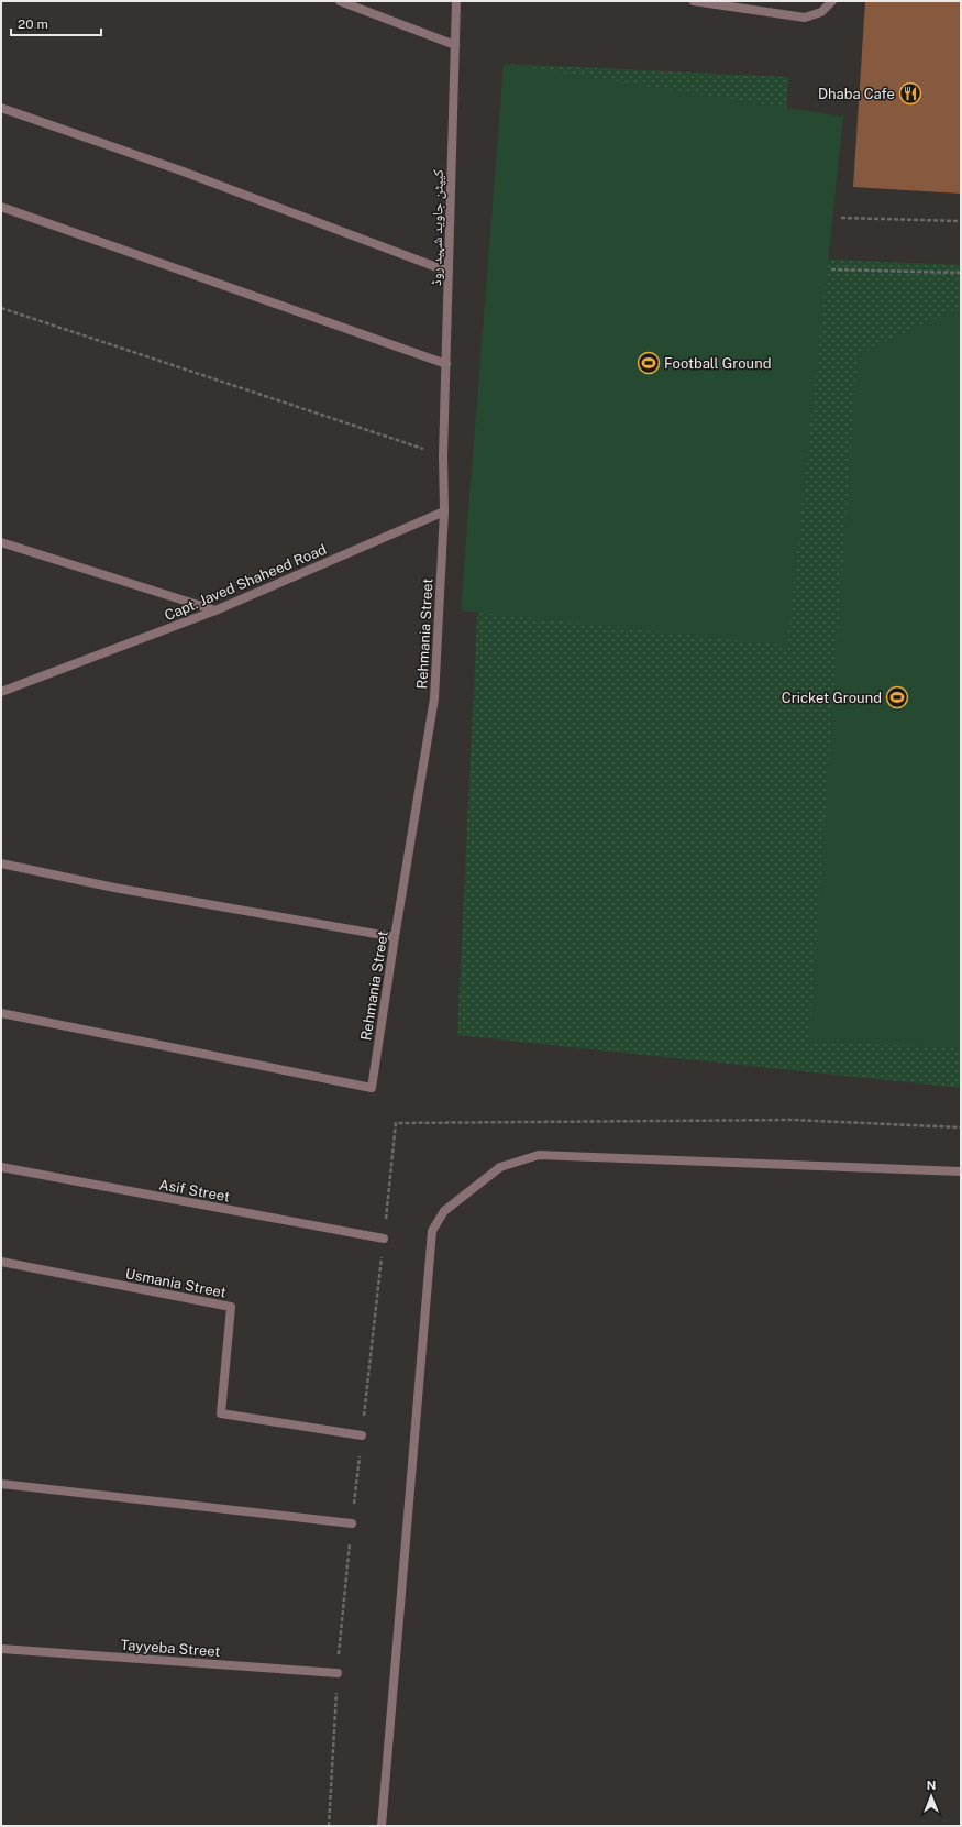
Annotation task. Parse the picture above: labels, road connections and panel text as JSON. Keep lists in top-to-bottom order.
{
  "streets": {
    "street": [
      "کیپٹن جاوید شہید روڈ",
      "Capt. Javed Shaheed Road",
      "Rehmania Street",
      "Asif Street",
      "Usmania Street",
      "Tayyeba Street"
    ]
  },
  "crossings": [
    ["Capt. Javed Shaheed Road", "Rehmania Street"]
  ],
  "places": {
    "restaurant": ["Dhaba Cafe"],
    "sports": ["Football Ground", "Cricket Ground"]
  },
  "scale_bar": "20 m",
  "north": "top"
}
